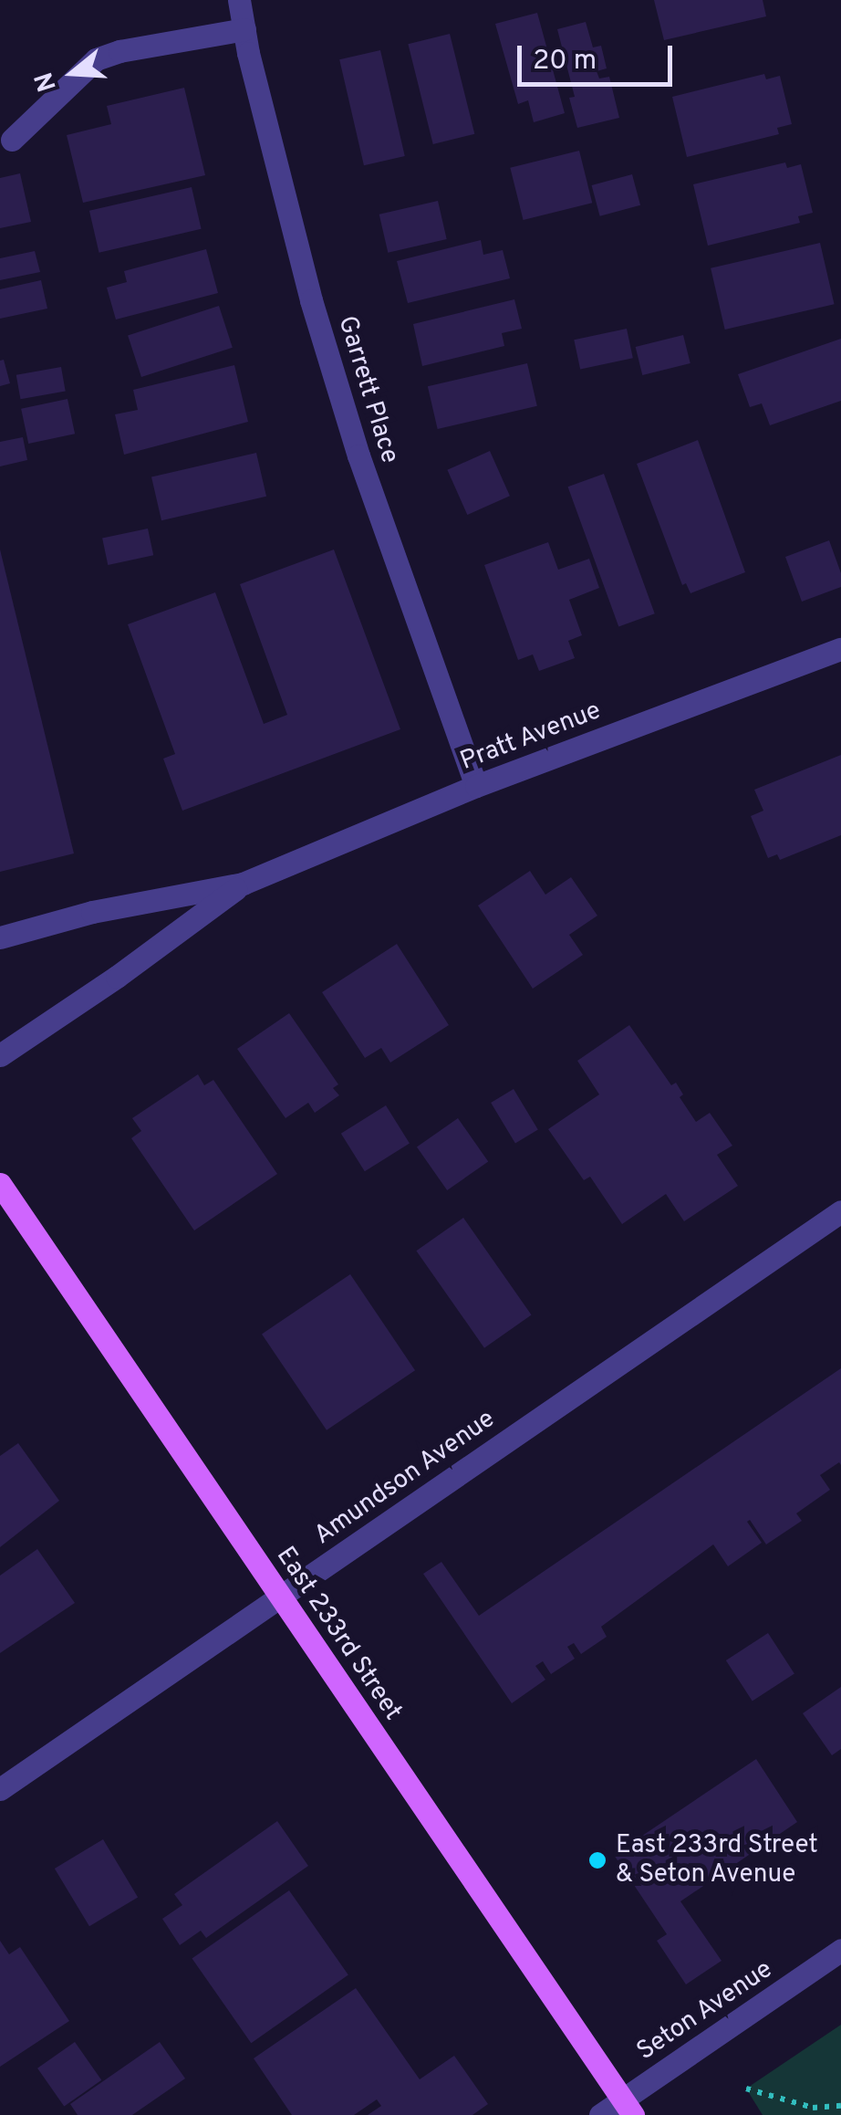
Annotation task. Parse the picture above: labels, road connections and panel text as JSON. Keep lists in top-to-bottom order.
{
  "streets": {
    "main road": ["East 233rd Street"],
    "street": [
      "Garrett Place",
      "Pratt Avenue",
      "Amundson Avenue",
      "Seton Avenue"
    ]
  },
  "crossings": [
    ["Garrett Place", "Pratt Avenue"],
    ["Amundson Avenue", "East 233rd Street"],
    ["East 233rd Street", "Seton Avenue"]
  ],
  "places": ["East 233rd Street & Seton Avenue"],
  "scale_bar": "20 m",
  "north": "left"
}
